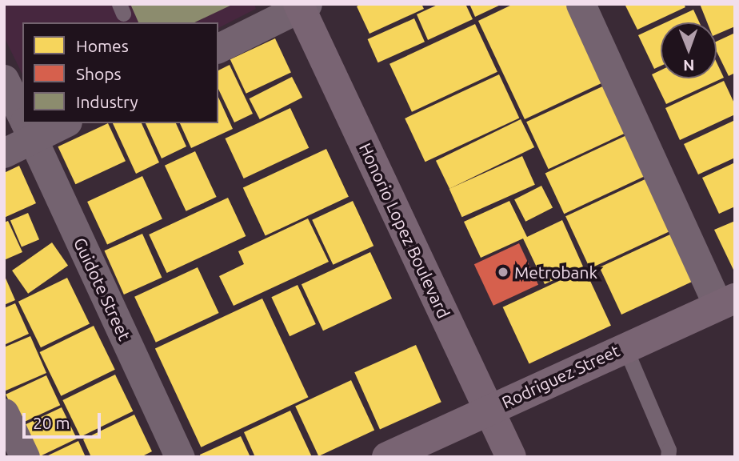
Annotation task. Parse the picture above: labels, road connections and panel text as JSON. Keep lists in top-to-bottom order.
{
  "streets": {
    "main road": ["Honorio Lopez Boulevard", "Rodriguez Street"],
    "street": ["Guidote Street"]
  },
  "crossings": [
    ["Honorio Lopez Boulevard", "Rodriguez Street"]
  ],
  "places": ["Metrobank"],
  "legend": ["Homes", "Shops", "Industry"],
  "scale_bar": "20 m",
  "north": "bottom"
}
